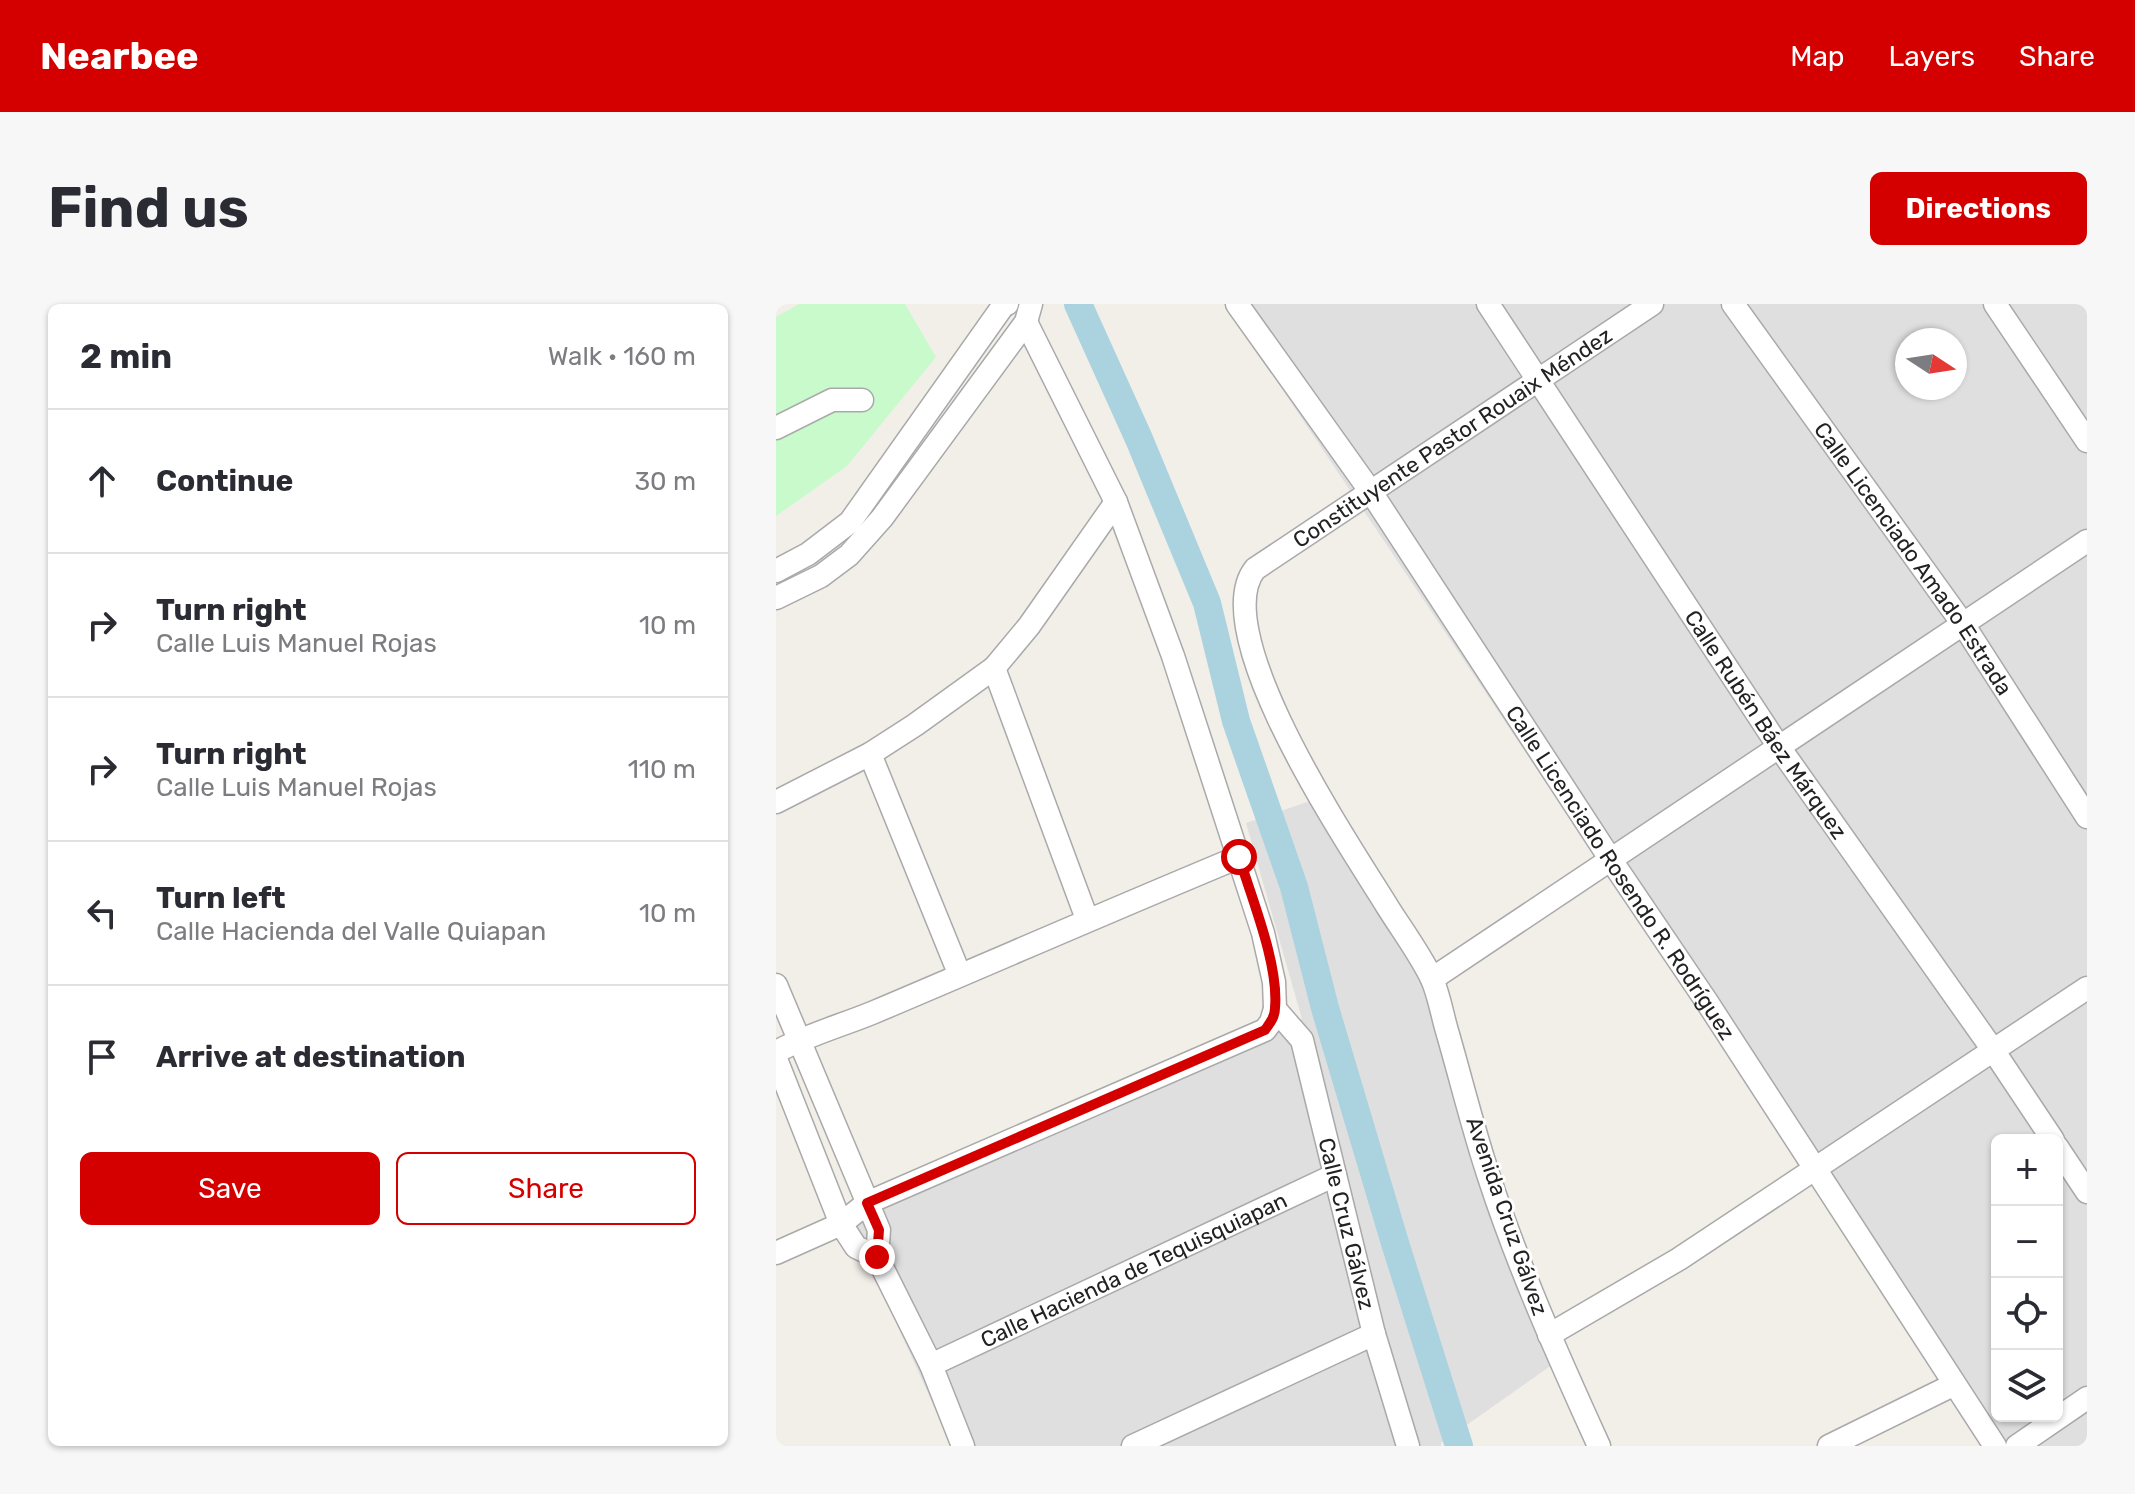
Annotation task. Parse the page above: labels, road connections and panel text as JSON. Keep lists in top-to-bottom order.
{
  "streets": {
    "street": [
      "Constituyente Pastor Rouaix Méndez",
      "Calle Licenciado Amado Estrada",
      "Calle Rubén Báez Márquez",
      "Calle Licenciado Rosendo R. Rodríguez",
      "Avenida Cruz Gálvez",
      "Calle Cruz Gálvez",
      "Calle Hacienda de Tequisquiapan"
    ]
  },
  "crossings": [
    ["Constituyente Pastor Rouaix Méndez", "Calle Rubén Báez Márquez"],
    ["Constituyente Pastor Rouaix Méndez", "Calle Licenciado Rosendo R. Rodríguez"],
    ["Constituyente Pastor Rouaix Méndez", "Avenida Cruz Gálvez"],
    ["Calle Cruz Gálvez", "Calle Hacienda de Tequisquiapan"]
  ],
  "north": "right",
  "page": {
    "header": "Nearbee",
    "nav": ["Map", "Layers", "Share"],
    "buttons": [
      "Directions",
      ["Save", "Share"]
    ],
    "title": "Find us",
    "heading": ["2 min", "Walk · 160 m"],
    "list": [
      ["Continue", "30 m"],
      ["Turn right", "Calle Luis Manuel Rojas", "10 m"],
      ["Turn right", "Calle Luis Manuel Rojas", "110 m"],
      ["Turn left", "Calle Hacienda del Valle Quiapan", "10 m"],
      "Arrive at destination"
    ],
    "map_buttons": ["+", "−"]
  }
}
